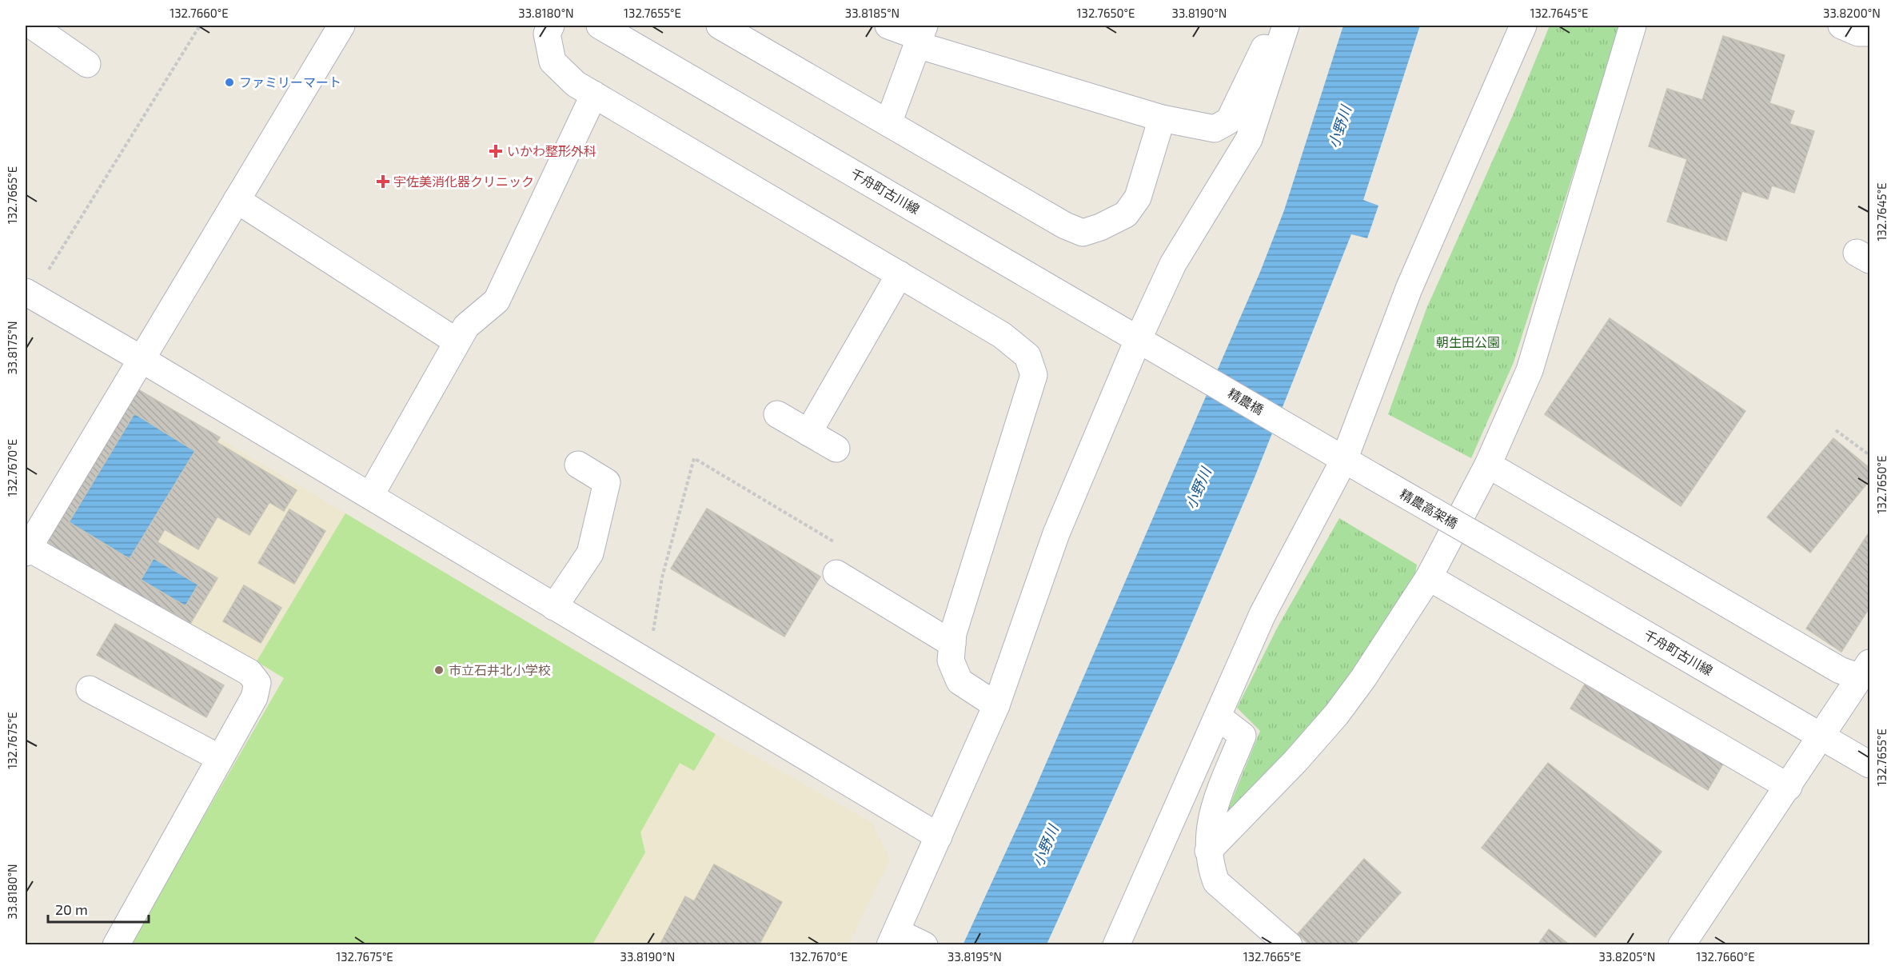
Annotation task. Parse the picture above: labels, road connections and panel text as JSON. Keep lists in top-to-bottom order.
{
  "streets": {
    "street": ["千舟町古川線", "精農橋", "精農高架橋"]
  },
  "crossings": [
    ["千舟町古川線", "精農橋"],
    ["千舟町古川線", "精農高架橋"],
    ["精農橋", "精農高架橋"]
  ],
  "water": ["小野川"],
  "parks": ["朝生田公園"],
  "places": {
    "other": ["ファミリーマート", "市立石井北小学校"],
    "health": ["いかわ整形外科", "宇佐美消化器クリニック"]
  },
  "scale_bar": "20 m",
  "coordinates": [
    "132.7660°E",
    "33.8180°N",
    "132.7655°E",
    "33.8185°N",
    "132.7650°E",
    "33.8190°N",
    "132.7645°E",
    "33.8200°N",
    "132.7665°E",
    "33.8175°N",
    "132.7670°E",
    "132.7675°E",
    "33.8195°N",
    "33.8205°N"
  ]
}
